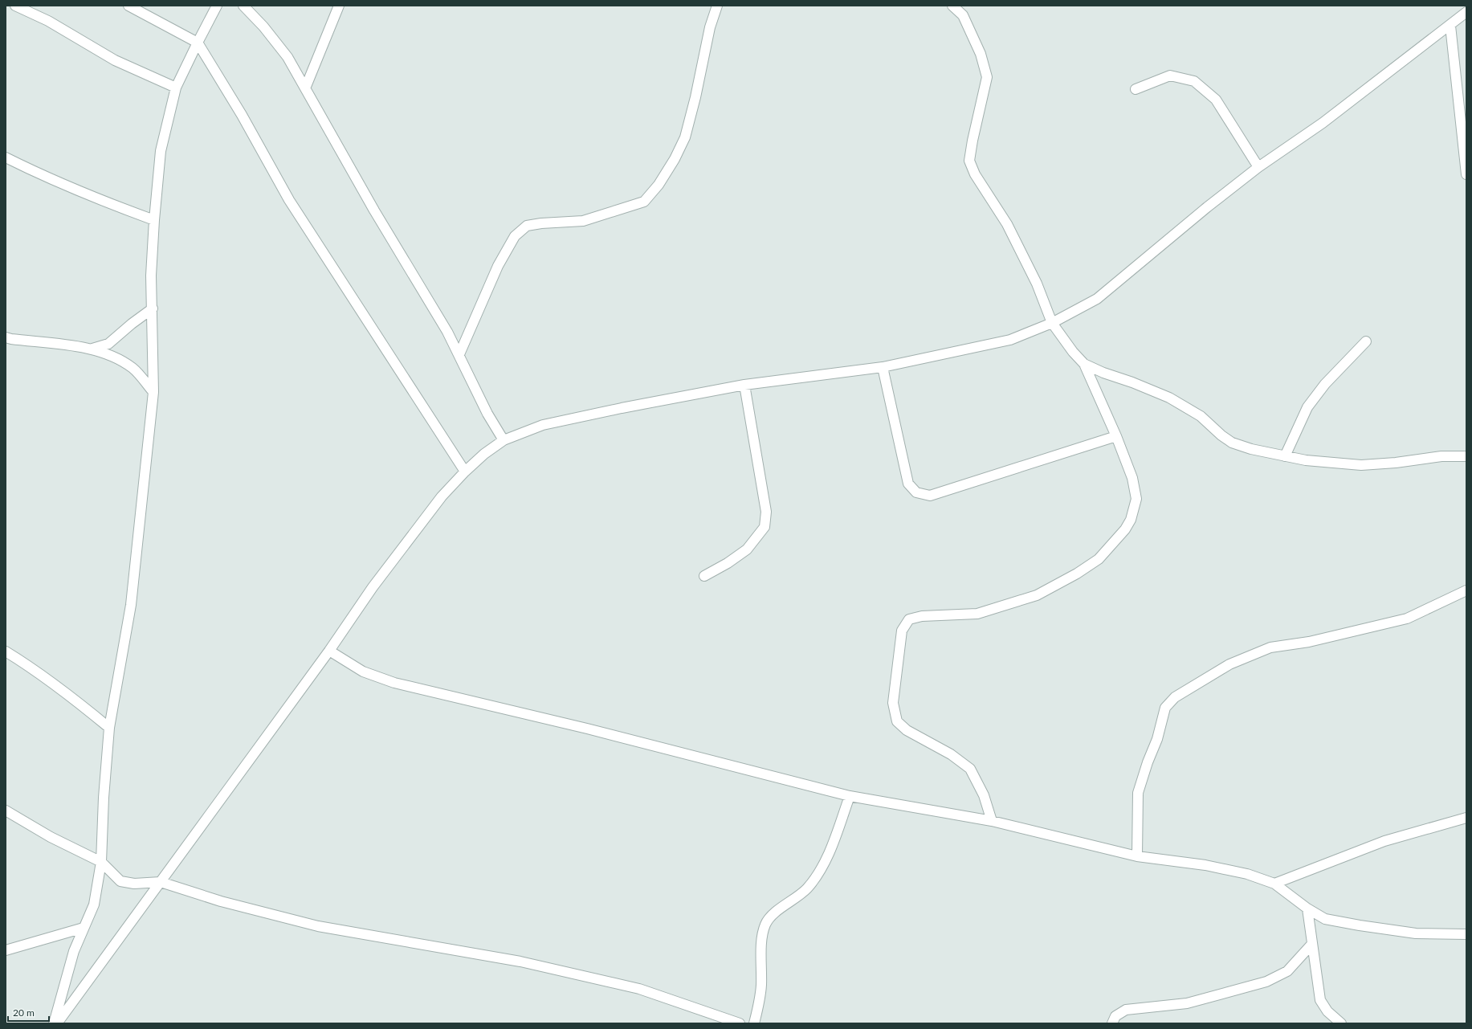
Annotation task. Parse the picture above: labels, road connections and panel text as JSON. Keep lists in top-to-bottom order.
{
  "scale_bar": "20 m"
}
